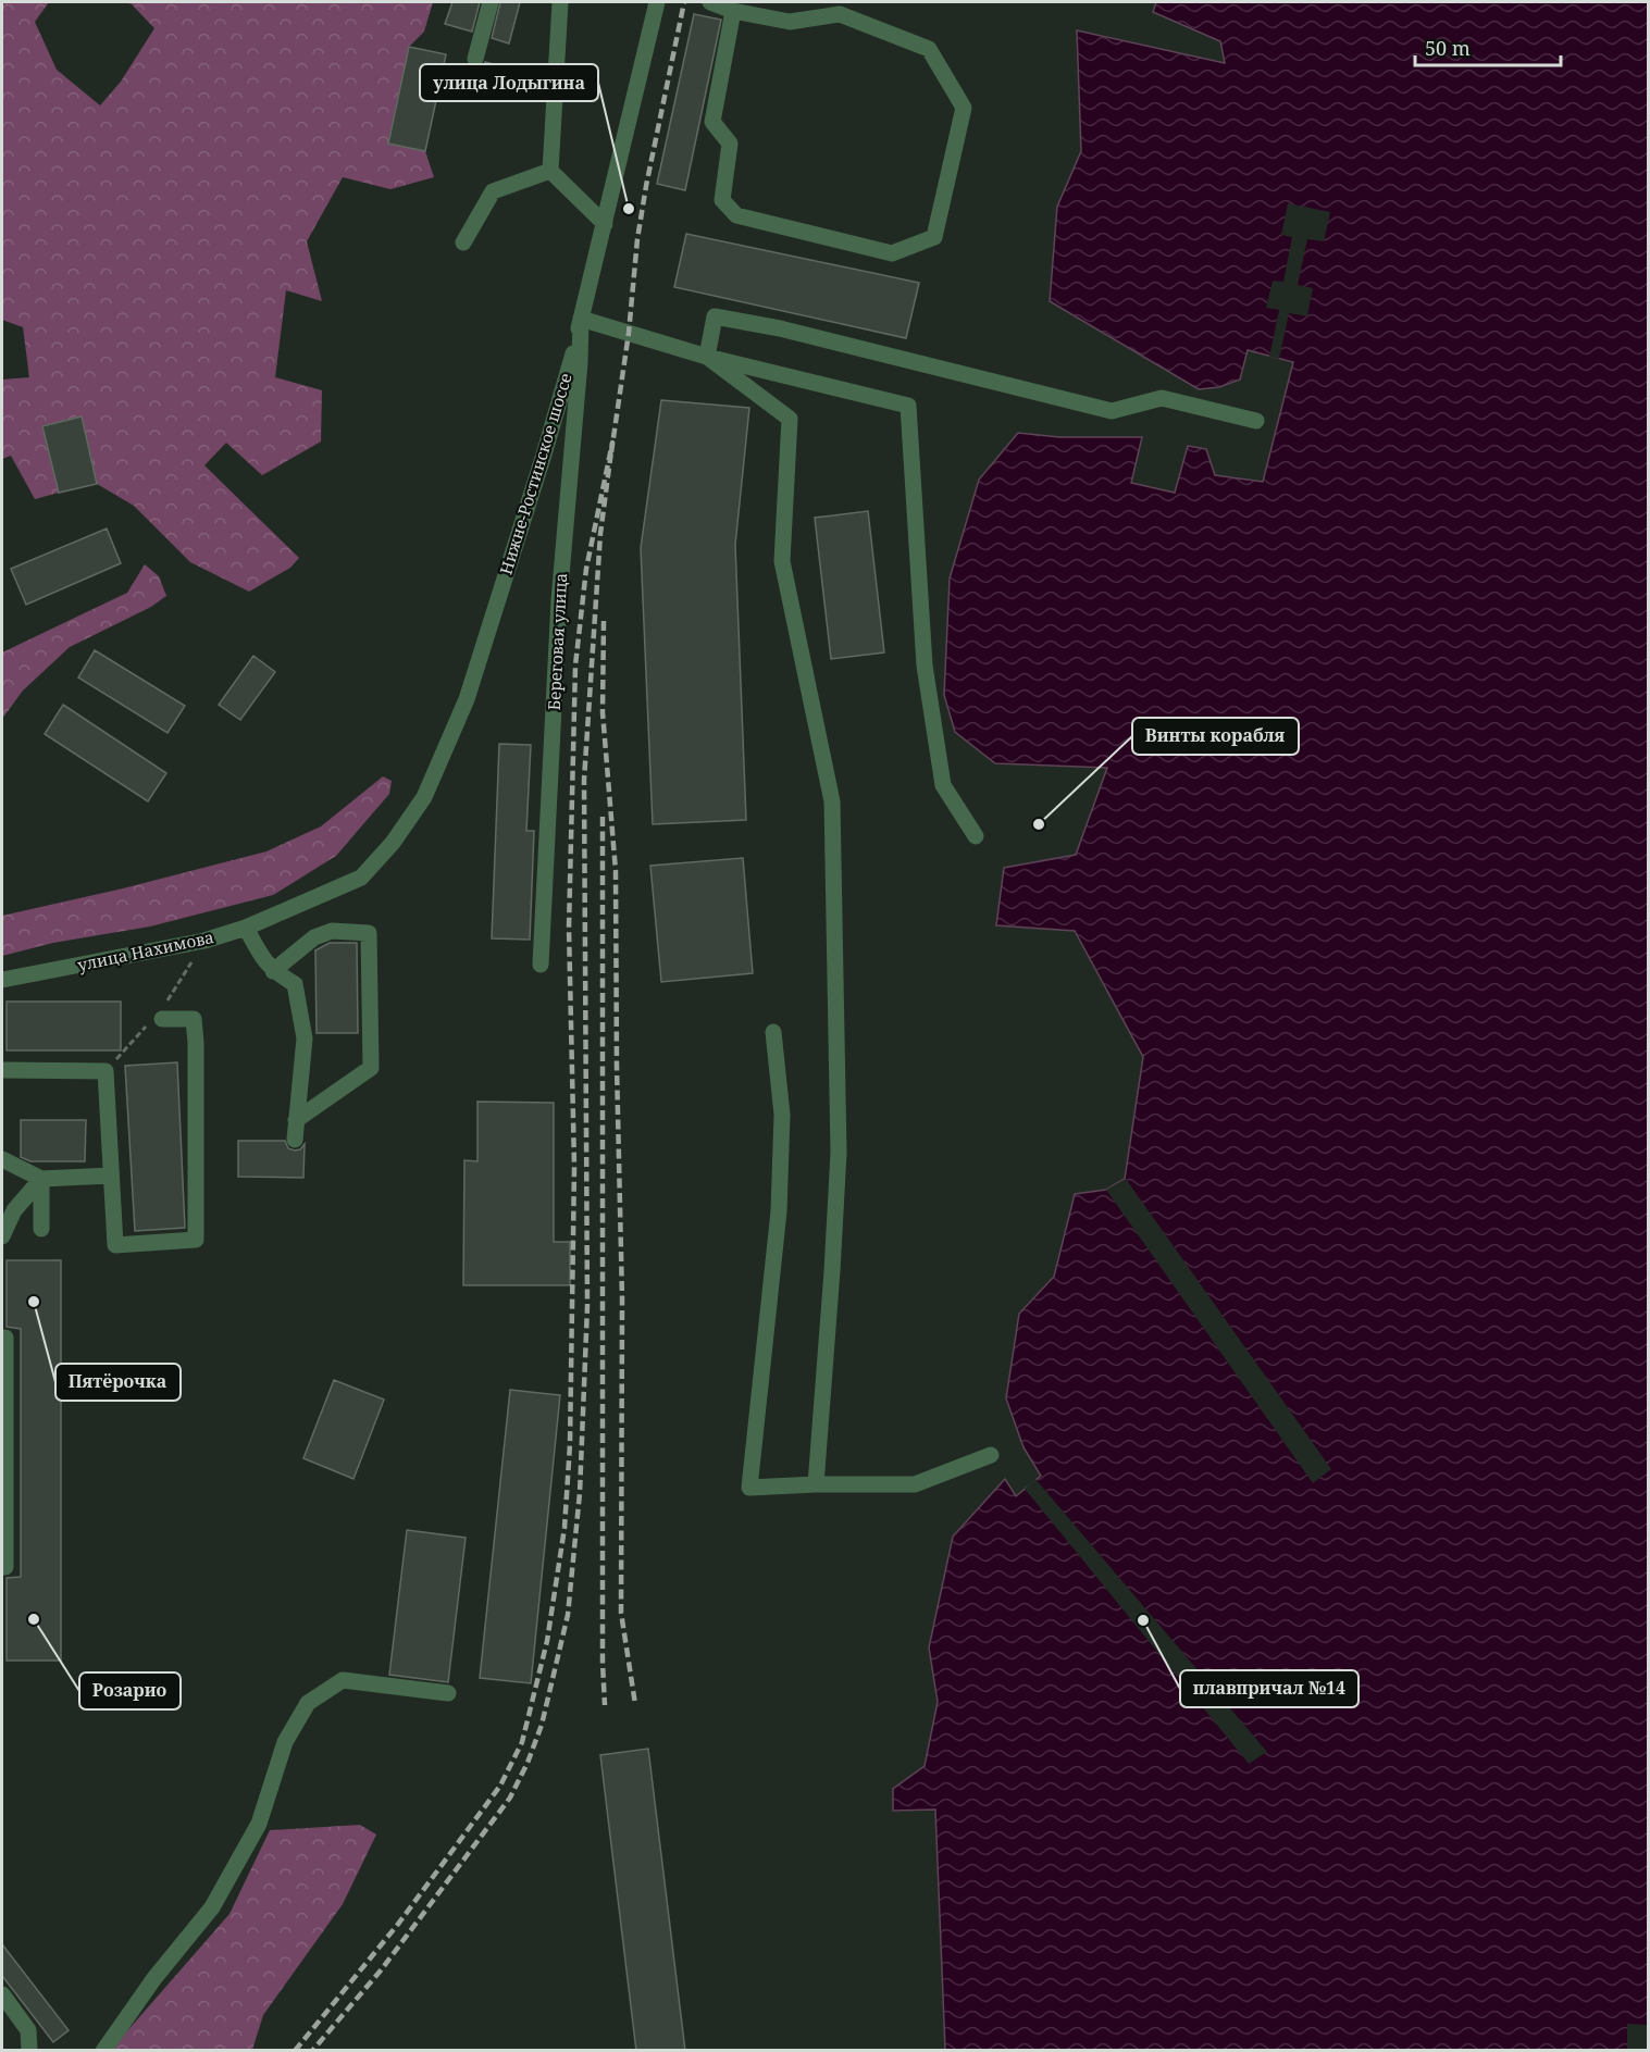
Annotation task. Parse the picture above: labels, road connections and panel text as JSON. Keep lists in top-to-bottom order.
{
  "streets": {
    "street": ["Нижне-Ростинское шоссе", "Береговая улица", "улица Нахимова"]
  },
  "crossings": [
    ["Нижне-Ростинское шоссе", "Береговая улица"],
    ["Нижне-Ростинское шоссе", "улица Нахимова"]
  ],
  "places": [
    "улица Лодыгина",
    "Винты корабля",
    "Пятёрочка",
    "Розарио",
    "плавпричал №14"
  ],
  "scale_bar": "50 m"
}
